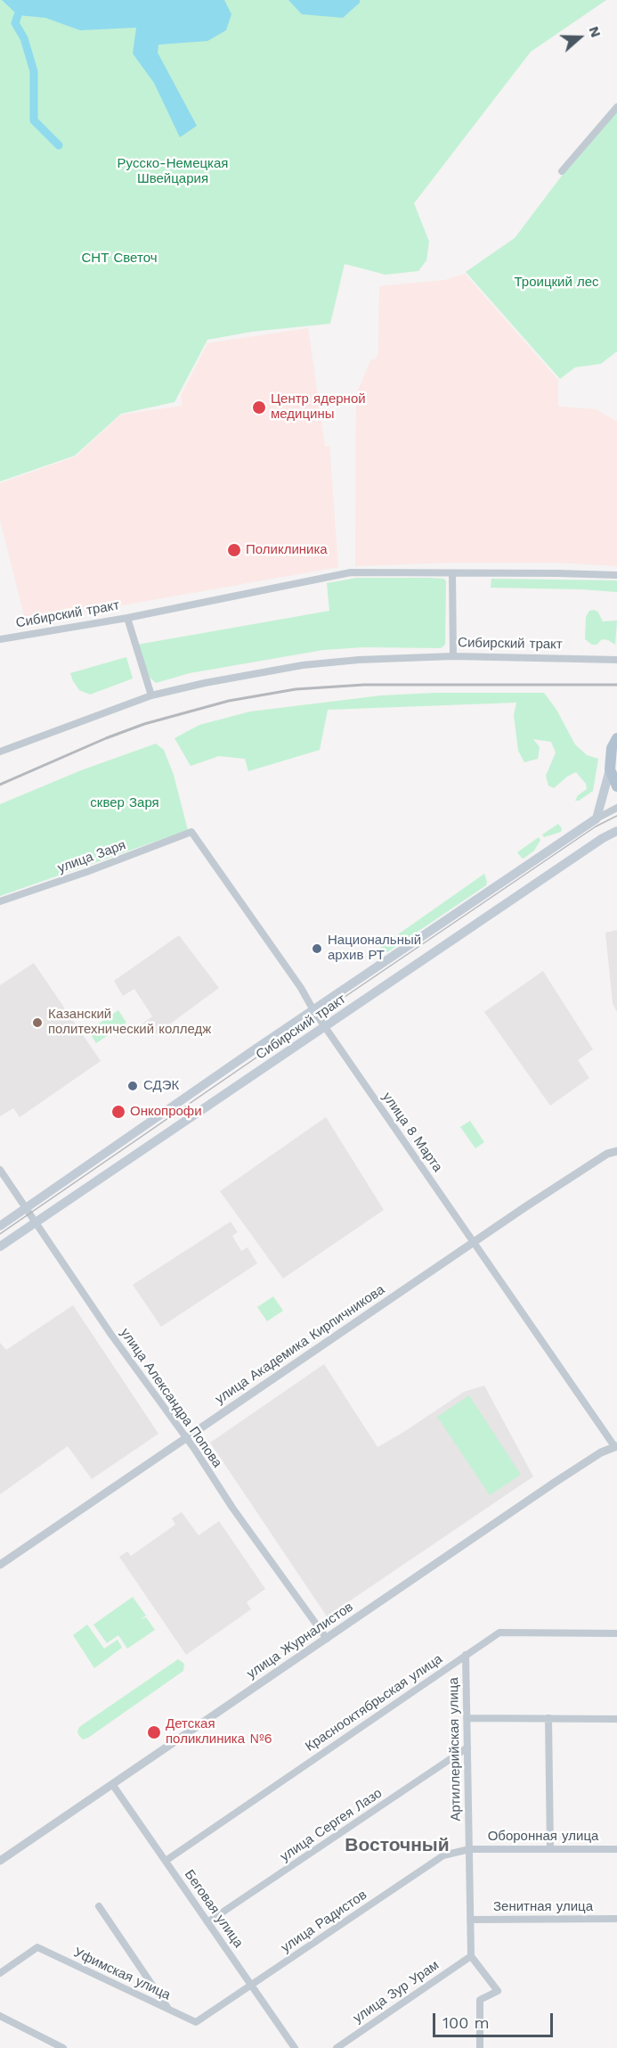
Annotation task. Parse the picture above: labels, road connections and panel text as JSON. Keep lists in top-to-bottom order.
{
  "streets": {
    "main road": ["Сибирский тракт"],
    "street": [
      "улица Заря",
      "улица 8 Марта",
      "улица Академика Кирпичникова",
      "улица Александра Попова",
      "улица Журналистов",
      "Краснооктябрьская улица",
      "Артиллерийская улица",
      "улица Сергея Лазо",
      "Оборонная улица",
      "Зенитная улица",
      "Беговая улица",
      "улица Радистов",
      "Уфимская улица",
      "улица Зур Урам"
    ]
  },
  "crossings": [
    ["Сибирский тракт", "улица 8 Марта"],
    ["Сибирский тракт", "улица Александра Попова"],
    ["улица Заря", "улица 8 Марта"],
    ["улица 8 Марта", "улица Академика Кирпичникова"],
    ["улица 8 Марта", "улица Журналистов"],
    ["улица Академика Кирпичникова", "улица Александра Попова"],
    ["улица Александра Попова", "улица Журналистов"],
    ["улица Журналистов", "Беговая улица"],
    ["Краснооктябрьская улица", "Артиллерийская улица"],
    ["Краснооктябрьская улица", "Беговая улица"],
    ["Артиллерийская улица", "улица Сергея Лазо"],
    ["Артиллерийская улица", "Оборонная улица"],
    ["Артиллерийская улица", "Зенитная улица"],
    ["Артиллерийская улица", "улица Радистов"],
    ["Артиллерийская улица", "улица Зур Урам"],
    ["улица Сергея Лазо", "Беговая улица"],
    ["Оборонная улица", "улица Радистов"],
    ["Беговая улица", "улица Радистов"],
    ["улица Радистов", "Уфимская улица"]
  ],
  "districts": ["Восточный"],
  "parks": [
    "Русско-Немецкая Швейцария",
    "СНТ Светоч",
    "Троицкий лес",
    "сквер Заря"
  ],
  "places": [
    "Центр ядерной медицины",
    "Поликлиника",
    "Национальный архив РТ",
    "Казанский политехнический колледж",
    "СДЭК",
    "Онкопрофи",
    "Детская поликлиника №6"
  ],
  "scale_bar": "100 m",
  "north": "right"
}
